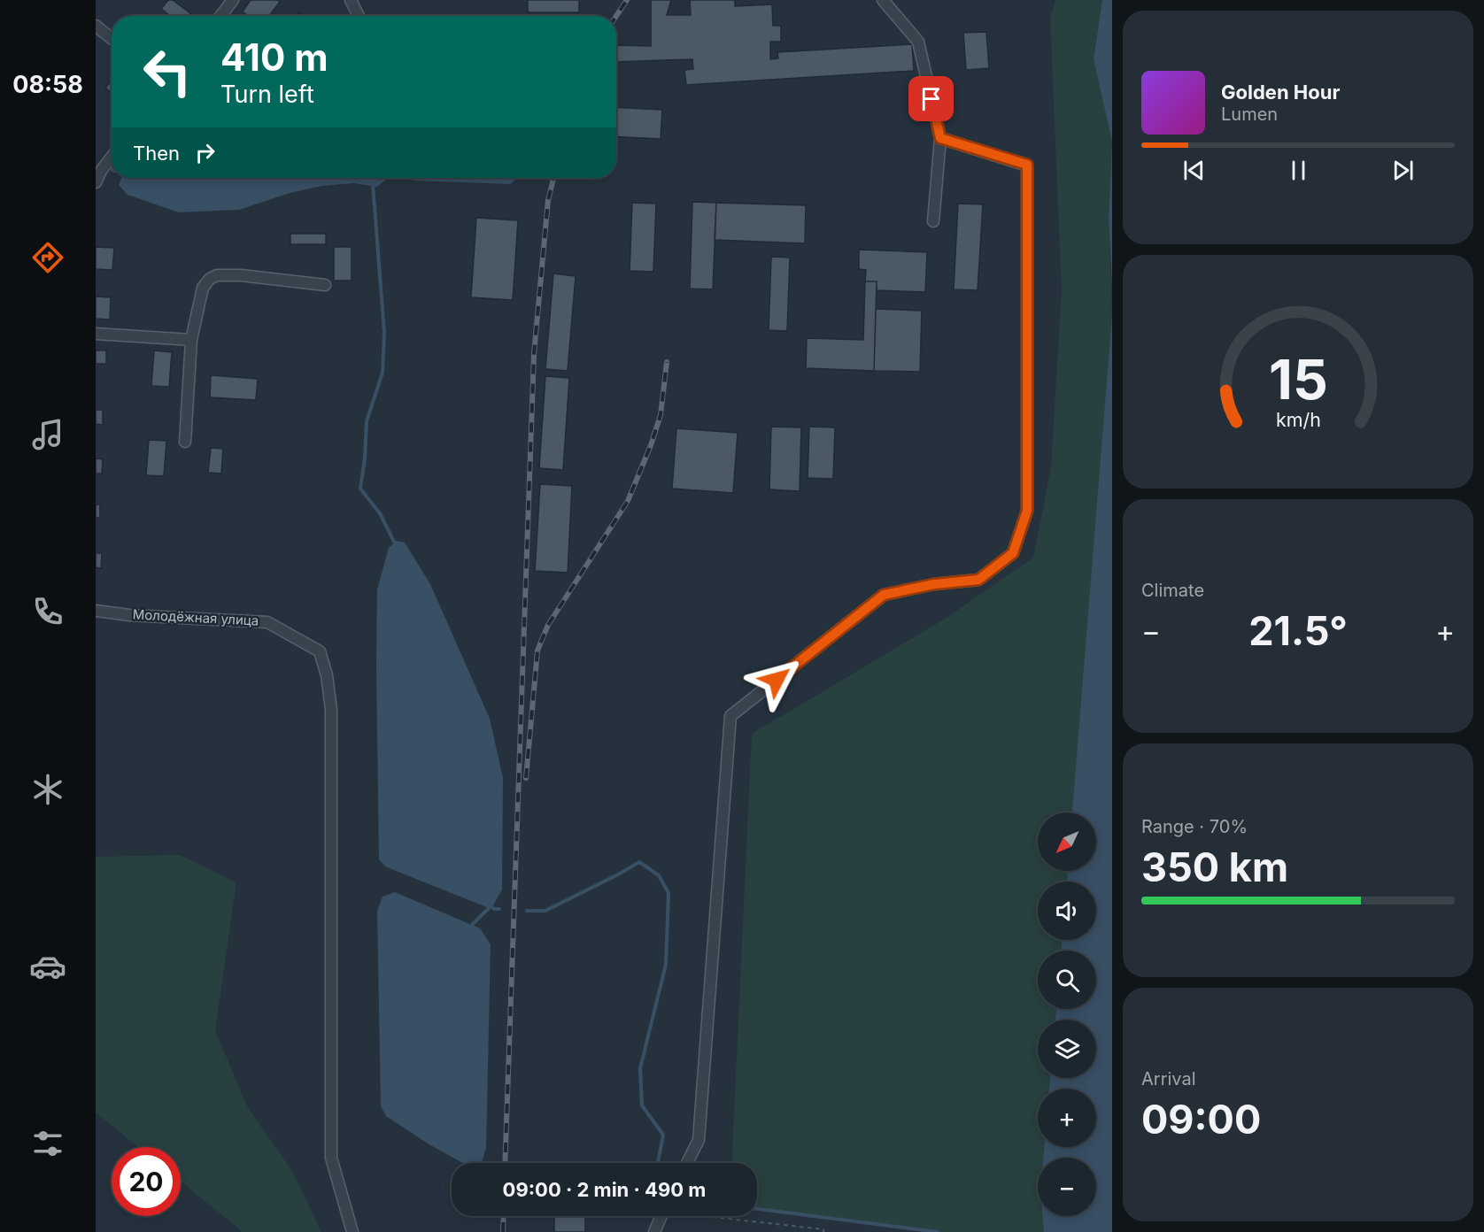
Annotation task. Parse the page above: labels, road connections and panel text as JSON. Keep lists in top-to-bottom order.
{
  "streets": {
    "street": ["Молодёжная улица"]
  },
  "north": "bottom left",
  "page": {
    "tabs": "08:58",
    "turn": ["410 m", "Turn left"],
    "song": ["Golden Hour", "Lumen"],
    "then": "Then",
    "tile": [
      "Climate",
      ["Range · 70%", "350 km"],
      ["Arrival", "09:00"]
    ],
    "heat": ["−", "21.5°", "+"],
    "map_buttons": ["+", "−"],
    "limit": "20",
    "trip": "09:00 · 2 min · 490 m",
    "gauge": ["15", "km/h"]
  }
}
